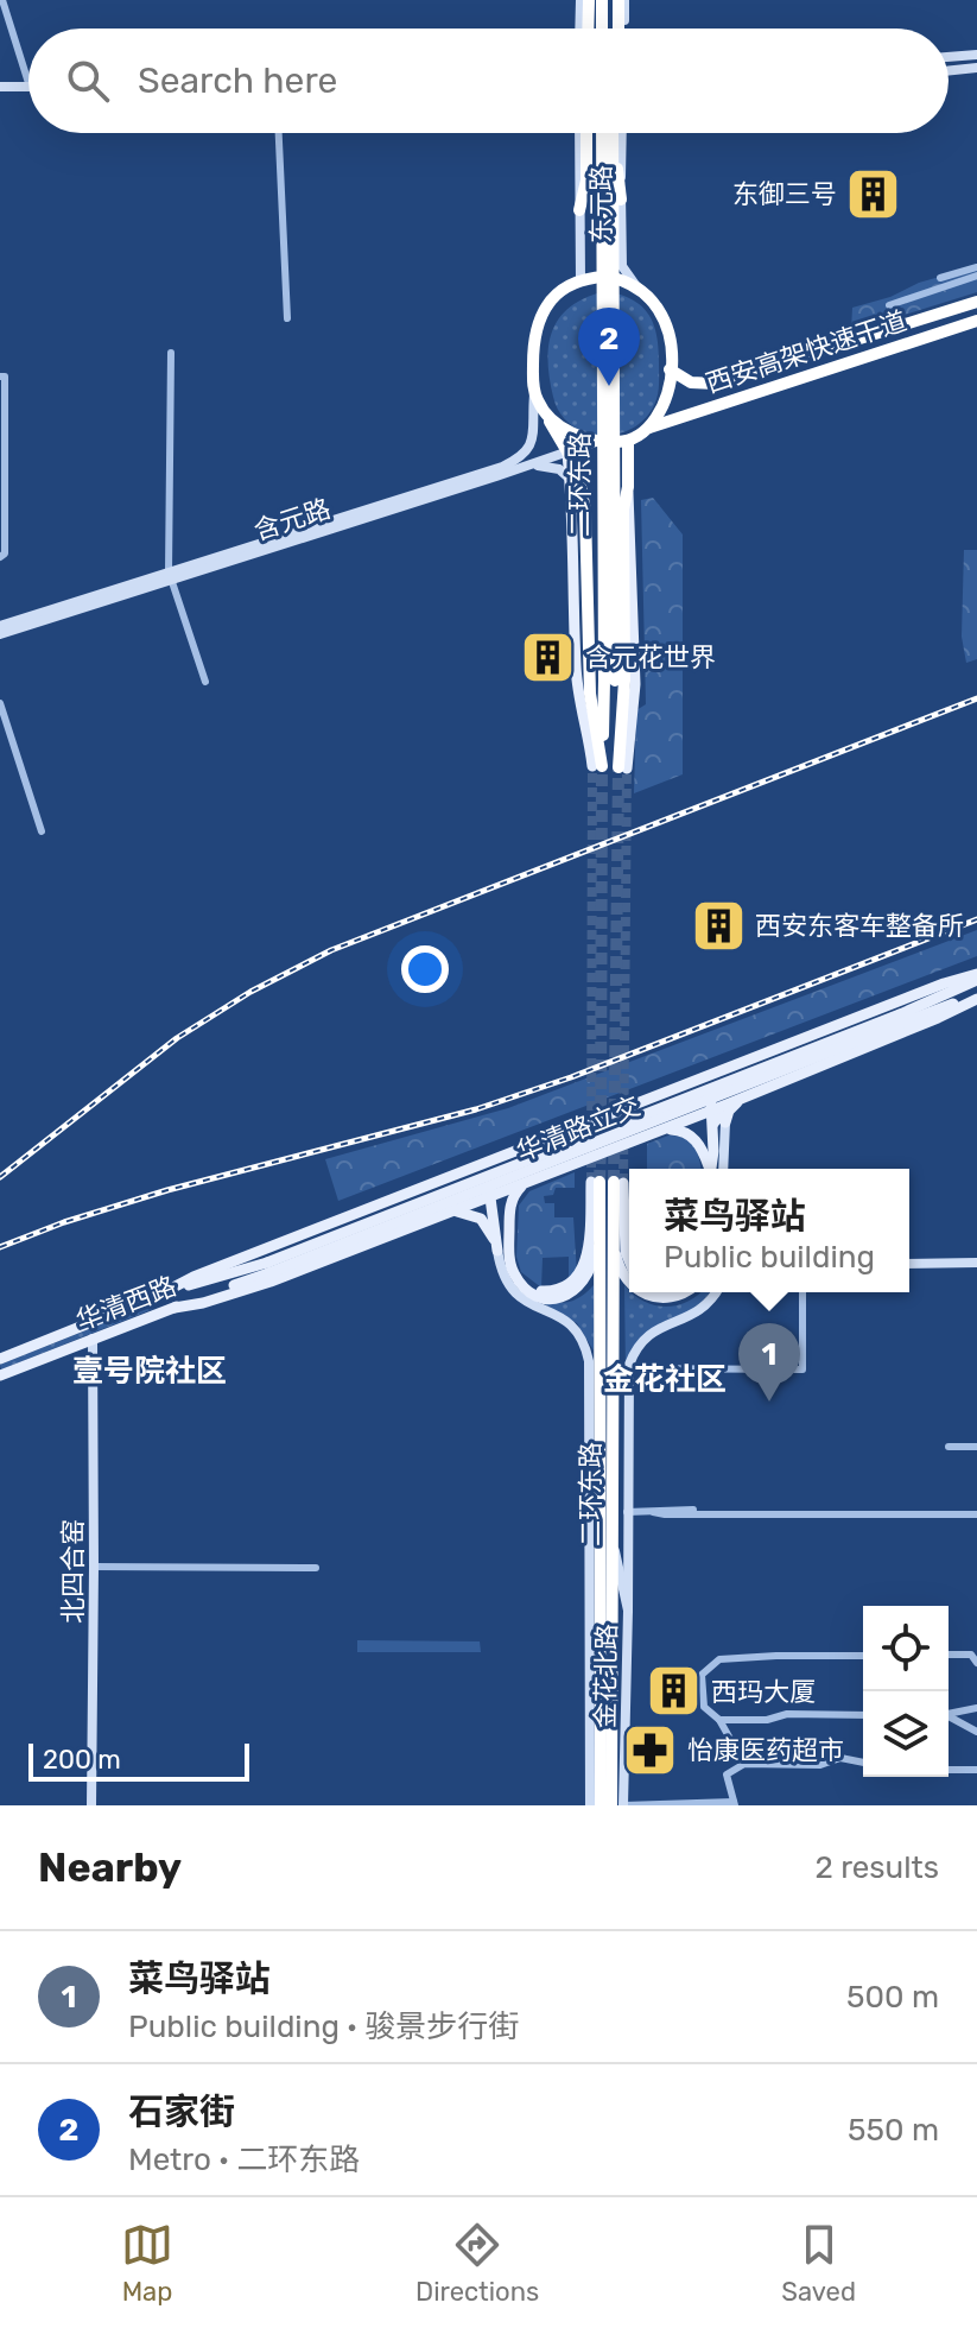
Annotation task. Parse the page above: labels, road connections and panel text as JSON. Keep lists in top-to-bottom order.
{
  "streets": {
    "highway": ["西安高架快速干道", "二环东路"],
    "main road": [
      "东元路",
      "含元路",
      "华清路立交",
      "华清西路",
      "北四合窑",
      "金花北路"
    ]
  },
  "crossings": [
    ["东元路", "西安高架快速干道"],
    ["东元路", "含元路"],
    ["西安高架快速干道", "含元路"],
    ["二环东路", "金花北路"],
    ["华清路立交", "华清西路"],
    ["华清西路", "北四合窑"]
  ],
  "districts": ["壹号院社区", "金花社区"],
  "places": {
    "building": [
      "东御三号",
      "含元花世界",
      "西安东客车整备所",
      "西玛大厦"
    ],
    "pharmacy": ["怡康医药超市"]
  },
  "scale_bar": "200 m",
  "page": {
    "search": "Search here",
    "pins": ["2", "1"],
    "popup": ["菜鸟驿站", "Public building"],
    "scale": "200 m",
    "heading": ["Nearby", "2 results"],
    "list": [
      {
        "mark": "1",
        "name": "菜鸟驿站",
        "note": "Public building · 骏景步行街",
        "value": "500 m"
      },
      {
        "mark": "2",
        "name": "石家街",
        "note": "Metro · 二环东路",
        "value": "550 m"
      }
    ],
    "nav": ["Map", "Directions", "Saved"]
  }
}
